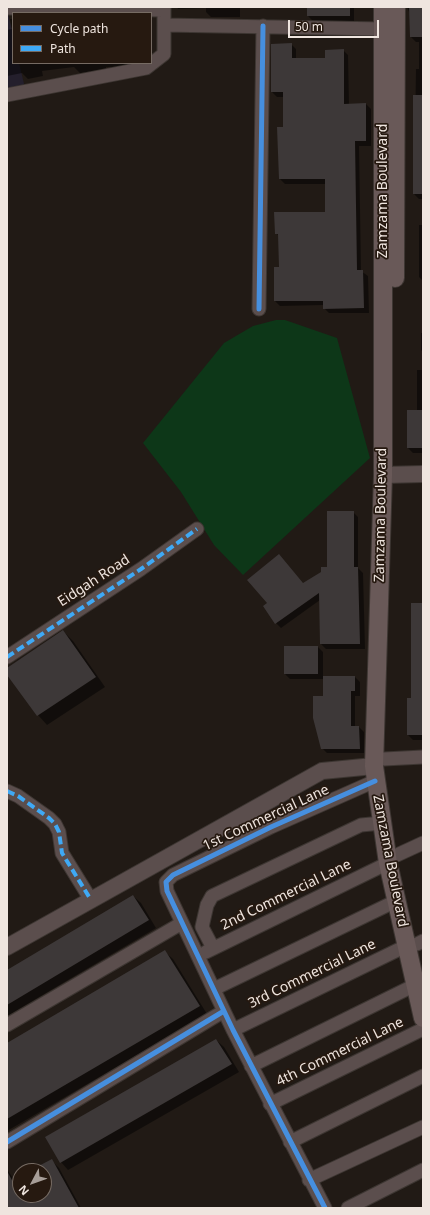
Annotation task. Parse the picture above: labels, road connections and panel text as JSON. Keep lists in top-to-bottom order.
{
  "streets": {
    "main road": ["Zamzama Boulevard"],
    "street": [
      "Eidgah Road",
      "1st Commercial Lane",
      "2nd Commercial Lane",
      "3rd Commercial Lane",
      "4th Commercial Lane"
    ]
  },
  "crossings": [
    ["Zamzama Boulevard", "1st Commercial Lane"],
    ["Zamzama Boulevard", "2nd Commercial Lane"],
    ["Zamzama Boulevard", "3rd Commercial Lane"]
  ],
  "legend": ["Cycle path", "Path"],
  "scale_bar": "50 m",
  "north": "bottom left"
}
